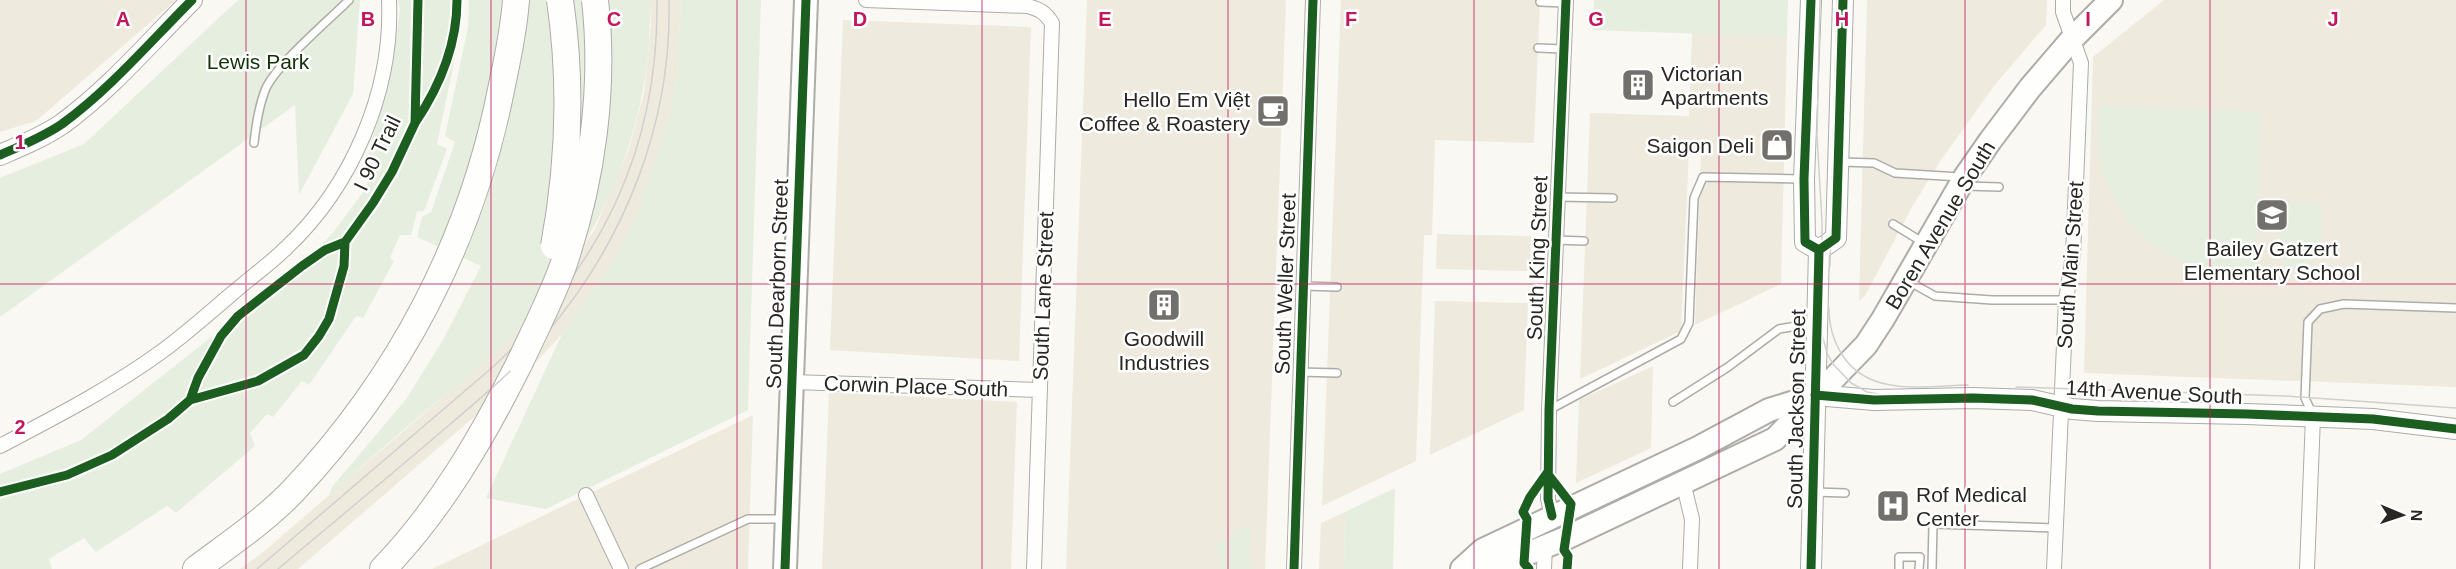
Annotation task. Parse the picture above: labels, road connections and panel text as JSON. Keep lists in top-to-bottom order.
{
  "streets": {
    "main road": [
      "Boren Avenue South",
      "South Dearborn Street",
      "14th Avenue South",
      "South Jackson Street"
    ],
    "street": [
      "South King Street",
      "South Main Street",
      "South Weller Street",
      "South Lane Street",
      "Corwin Place South"
    ],
    "cycle path": ["I 90 Trail"]
  },
  "crossings": [
    ["Boren Avenue South", "South Main Street"],
    ["Boren Avenue South", "14th Avenue South"],
    ["Boren Avenue South", "South Jackson Street"],
    ["South Main Street", "14th Avenue South"],
    ["South Dearborn Street", "Corwin Place South"],
    ["South Lane Street", "Corwin Place South"],
    ["14th Avenue South", "South Jackson Street"]
  ],
  "parks": ["Lewis Park"],
  "places": {
    "building": ["Victorian Apartments", "Goodwill Industries"],
    "cafe": ["Hello Em Việt Coffee & Roastery"],
    "shop": ["Saigon Deli"],
    "school or university": ["Bailey Gatzert Elementary School"],
    "hospital": ["Rof Medical Center"]
  },
  "north": "right",
  "grid": {
    "columns": [
      "A",
      "B",
      "C",
      "D",
      "E",
      "F",
      "G",
      "H",
      "I",
      "J"
    ],
    "rows": ["1", "2"]
  }
}
